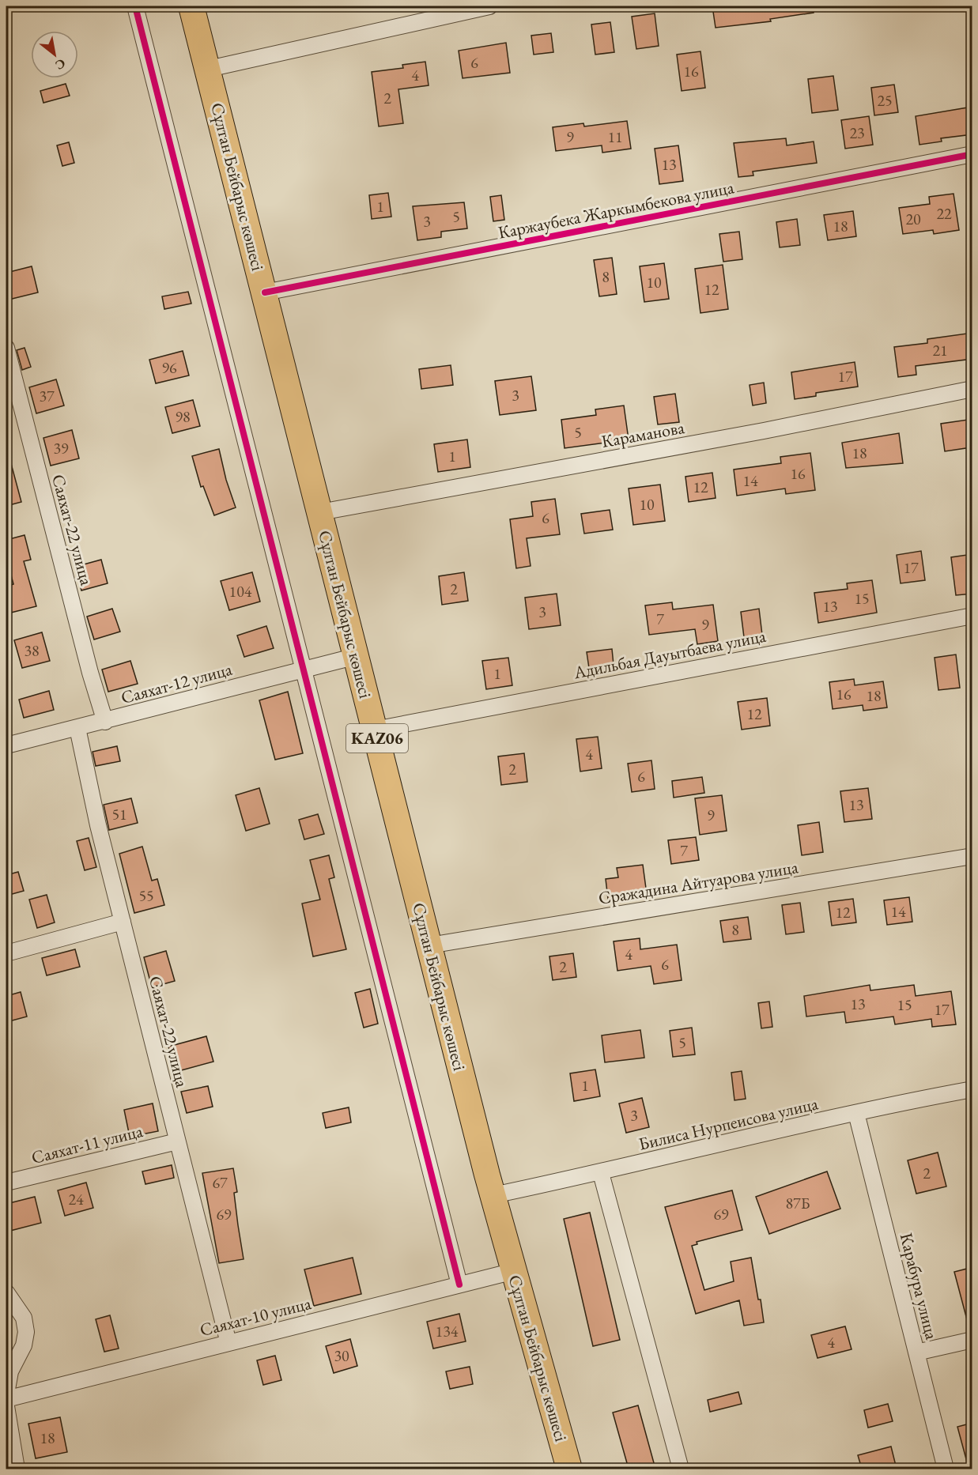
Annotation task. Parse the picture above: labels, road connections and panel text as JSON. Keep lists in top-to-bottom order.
{
  "streets": {
    "main road": ["Сұлтан Бейбарыс көшесі", "KAZ06"],
    "street": [
      "Каржаубека Жаркымбекова улица",
      "Караманова",
      "Саяхат-22 улица",
      "Адильбая Дауытбаева улица",
      "Саяхат-12 улица",
      "Сражадина Айтуарова улица",
      "Билиса Нурпеисова улица",
      "Саяхат-11 улица",
      "Карабура улица",
      "Саяхат-10 улица"
    ]
  },
  "crossings": [
    ["Сұлтан Бейбарыс көшесі", "Каржаубека Жаркымбекова улица"],
    ["Сұлтан Бейбарыс көшесі", "Караманова"],
    ["Сұлтан Бейбарыс көшесі", "Адильбая Дауытбаева улица"],
    ["Сұлтан Бейбарыс көшесі", "Саяхат-12 улица"],
    ["Сұлтан Бейбарыс көшесі", "Сражадина Айтуарова улица"],
    ["Сұлтан Бейбарыс көшесі", "Билиса Нурпеисова улица"],
    ["Сұлтан Бейбарыс көшесі", "Саяхат-10 улица"],
    ["Саяхат-22 улица", "Саяхат-12 улица"],
    ["Саяхат-22 улица", "Саяхат-11 улица"],
    ["Саяхат-22 улица", "Саяхат-10 улица"],
    ["Билиса Нурпеисова улица", "Карабура улица"]
  ],
  "house_numbers": [
    "6",
    "16",
    "4",
    "2",
    "25",
    "23",
    "9",
    "11",
    "13",
    "1",
    "22",
    "5",
    "20",
    "3",
    "18",
    "8",
    "10",
    "12",
    "21",
    "96",
    "17",
    "3",
    "37",
    "98",
    "5",
    "39",
    "18",
    "1",
    "16",
    "14",
    "12",
    "10",
    "6",
    "17",
    "2",
    "104",
    "15",
    "13",
    "3",
    "7",
    "9",
    "38",
    "1",
    "16",
    "18",
    "12",
    "4",
    "2",
    "6",
    "13",
    "51",
    "9",
    "7",
    "55",
    "14",
    "12",
    "8",
    "4",
    "6",
    "2",
    "13",
    "15",
    "17",
    "5",
    "1",
    "3",
    "2",
    "67",
    "24",
    "87Б",
    "69",
    "69",
    "134",
    "4",
    "30",
    "18"
  ],
  "north": "bottom right"
}
